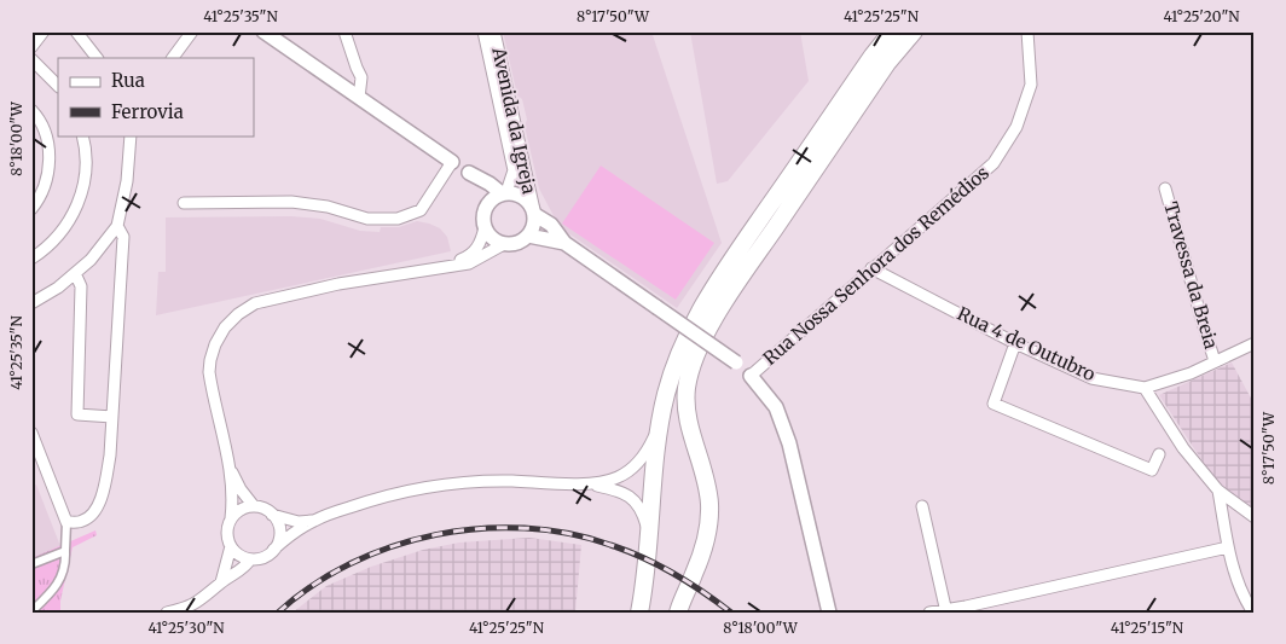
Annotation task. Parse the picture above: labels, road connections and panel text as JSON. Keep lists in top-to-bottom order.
{
  "streets": {
    "street": [
      "Avenida da Igreja",
      "Rua Nossa Senhora dos Remédios",
      "Travessa da Breia",
      "Rua 4 de Outubro"
    ]
  },
  "crossings": [
    ["Rua Nossa Senhora dos Remédios", "Rua 4 de Outubro"],
    ["Travessa da Breia", "Rua 4 de Outubro"]
  ],
  "legend": ["Rua", "Ferrovia"],
  "coordinates": [
    "41°25'35\"N",
    "8°17'50\"W",
    "41°25'25\"N",
    "41°25'20\"N",
    "8°18'00\"W",
    "41°25'30\"N",
    "41°25'15\"N"
  ]
}
